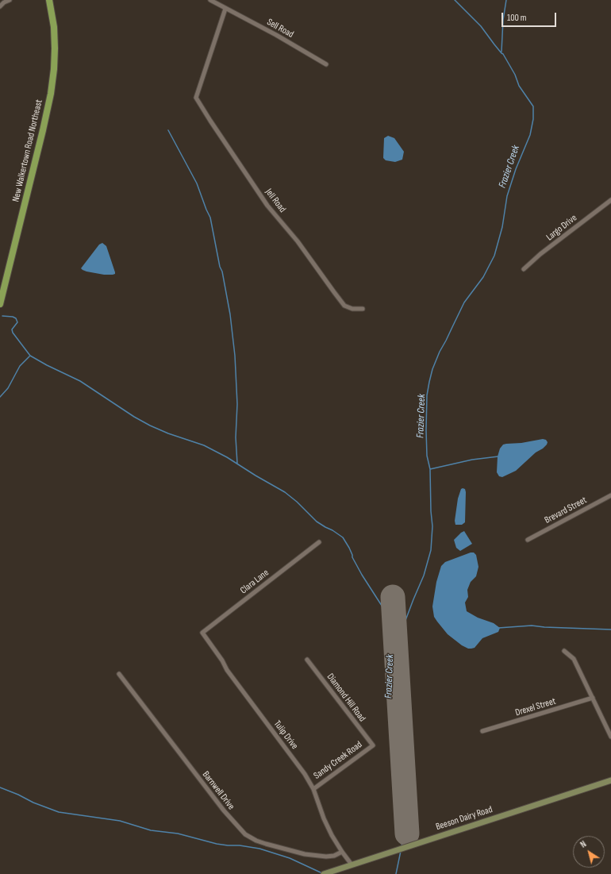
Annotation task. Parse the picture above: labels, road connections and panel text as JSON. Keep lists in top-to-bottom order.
{
  "streets": {
    "main road": ["New Walkertown Road Northeast"],
    "street": [
      "Sell Road",
      "Jell Road",
      "Largo Drive",
      "Brevard Street",
      "Clara Lane",
      "Diamond Hill Road",
      "Drexel Street",
      "Tulip Drive",
      "Sandy Creek Road",
      "Barnwell Drive",
      "Beeson Dairy Road"
    ]
  },
  "crossings": [
    ["Sell Road", "Jell Road"],
    ["Clara Lane", "Tulip Drive"],
    ["Diamond Hill Road", "Sandy Creek Road"],
    ["Tulip Drive", "Sandy Creek Road"],
    ["Tulip Drive", "Barnwell Drive"],
    ["Tulip Drive", "Beeson Dairy Road"]
  ],
  "water": ["Frazier Creek"],
  "scale_bar": "100 m",
  "north": "top left"
}
